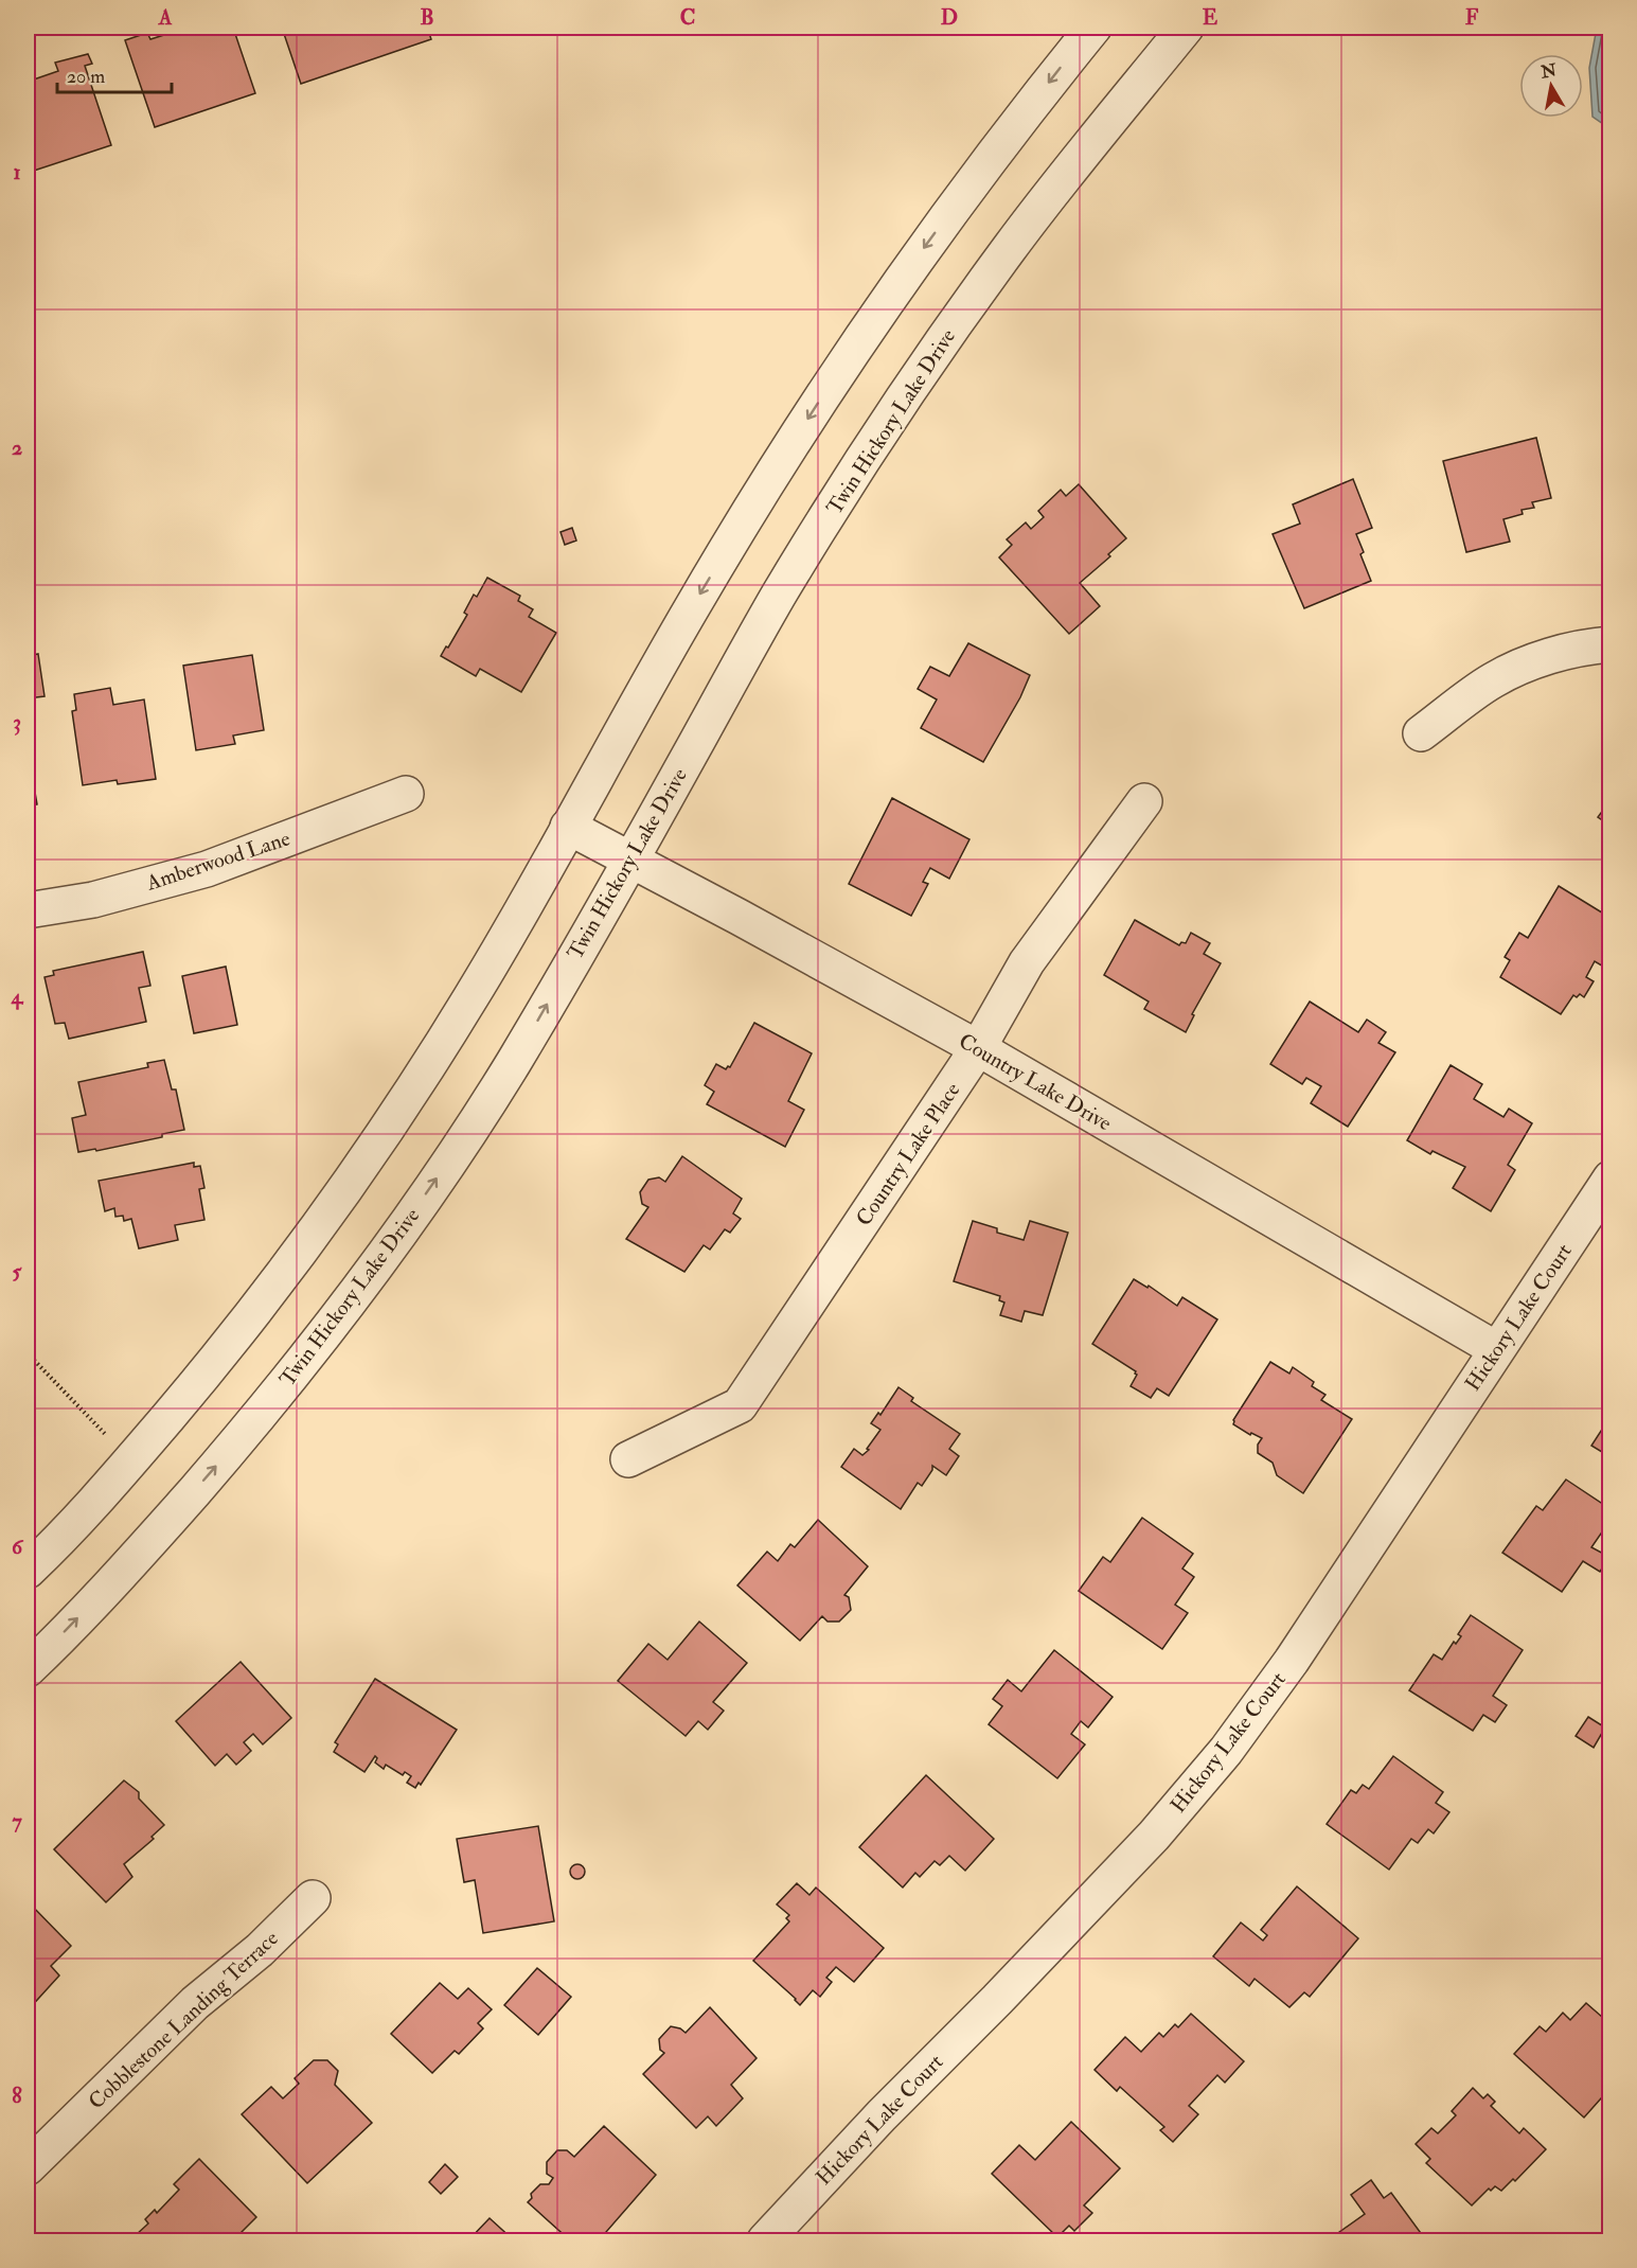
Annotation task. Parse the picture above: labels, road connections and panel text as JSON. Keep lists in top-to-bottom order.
{
  "streets": {
    "street": [
      "Twin Hickory Lake Drive",
      "Amberwood Lane",
      "Country Lake Drive",
      "Country Lake Place",
      "Hickory Lake Court",
      "Cobblestone Landing Terrace"
    ]
  },
  "crossings": [
    ["Twin Hickory Lake Drive", "Country Lake Drive"],
    ["Country Lake Drive", "Country Lake Place"],
    ["Country Lake Drive", "Hickory Lake Court"]
  ],
  "scale_bar": "20 m",
  "north": "top",
  "grid": {
    "columns": [
      "A",
      "B",
      "C",
      "D",
      "E",
      "F"
    ],
    "rows": [
      "1",
      "2",
      "3",
      "4",
      "5",
      "6",
      "7",
      "8"
    ]
  }
}
